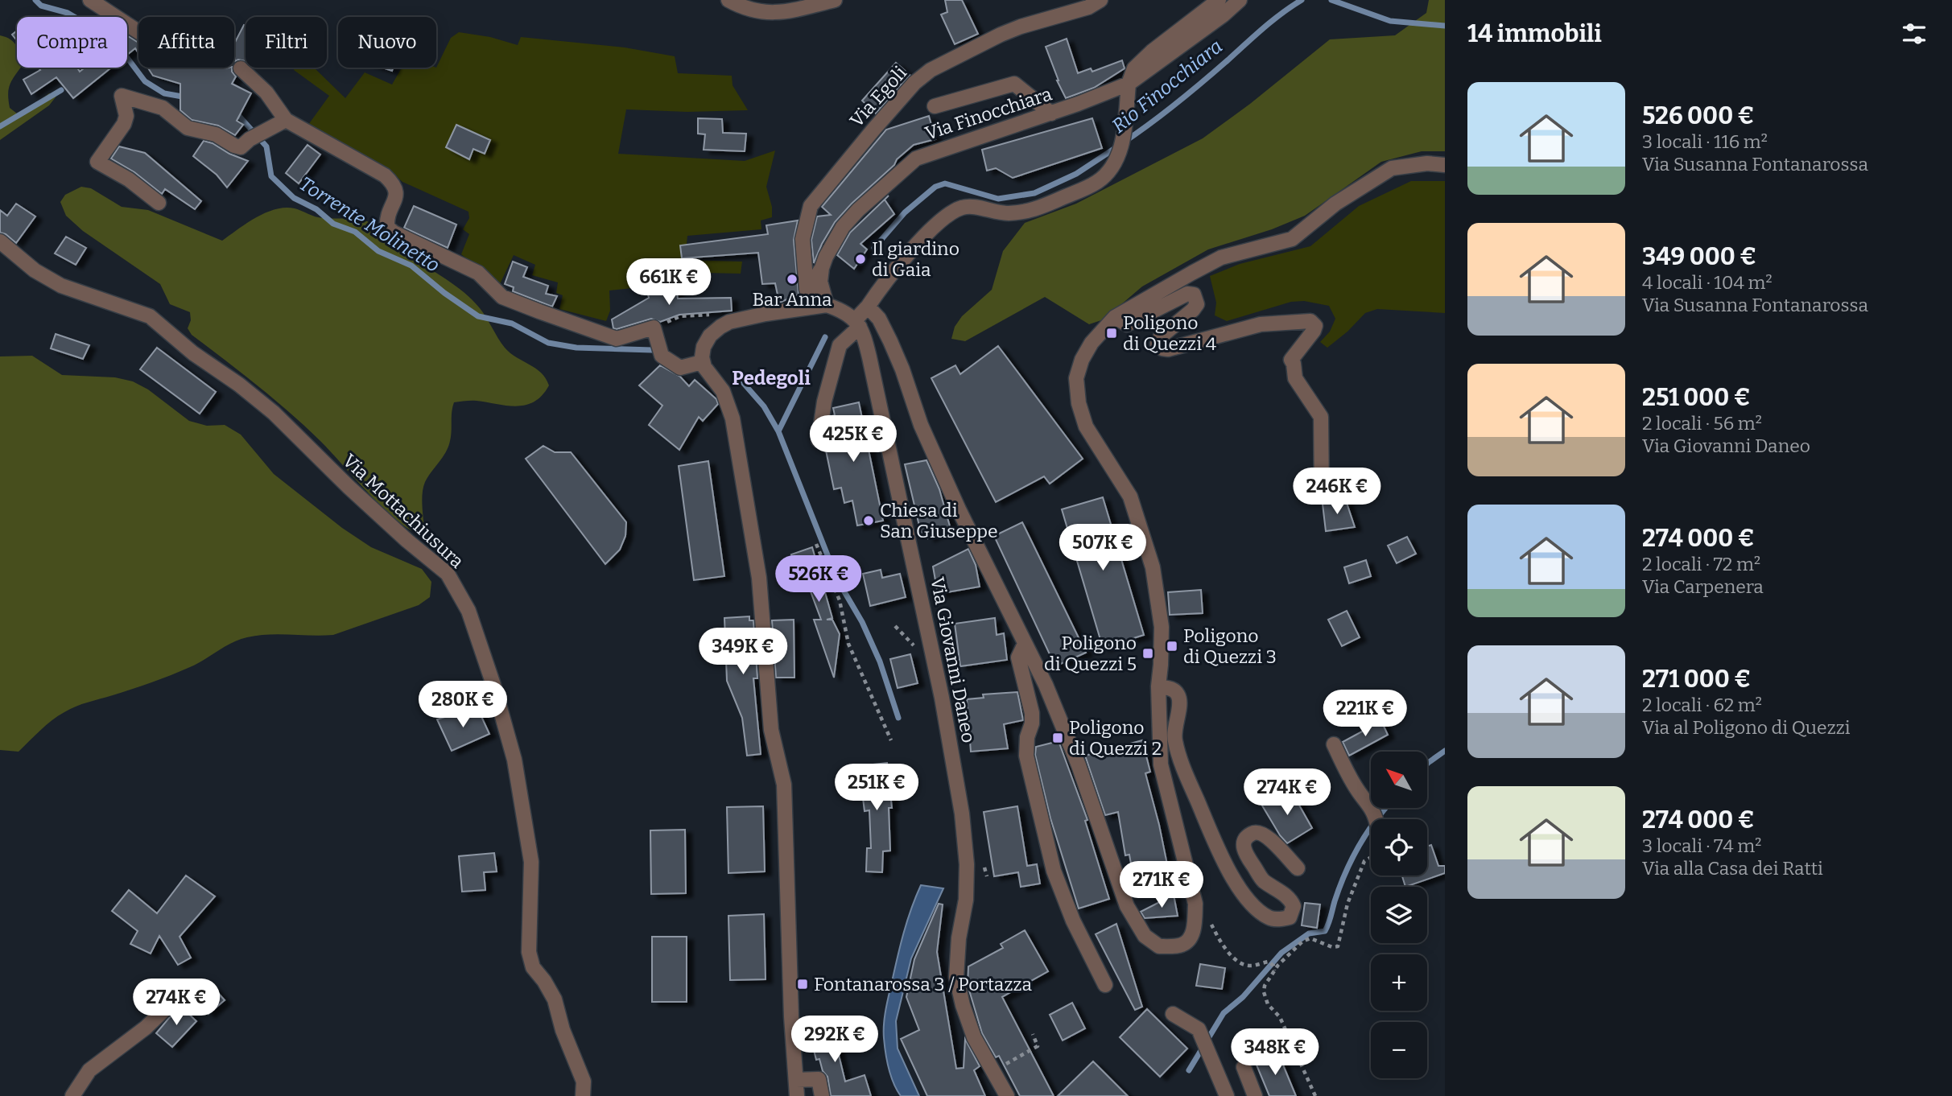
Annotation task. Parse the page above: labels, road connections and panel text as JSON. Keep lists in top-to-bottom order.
{
  "streets": {
    "street": [
      "Via Egoli",
      "Via Finocchiara",
      "Via Mottachiusura",
      "Via Giovanni Daneo"
    ]
  },
  "crossings": [
    ["Via Egoli", "Via Finocchiara"]
  ],
  "districts": ["Pedegoli"],
  "water": ["Rio Finocchiara", "Torrente Molinetto"],
  "places": {
    "other": ["Il giardino di Gaia", "Bar Anna", "Chiesa di San Giuseppe"],
    "transit": [
      "Poligono di Quezzi 4",
      "Poligono di Quezzi 3",
      "Poligono di Quezzi 5",
      "Poligono di Quezzi 2",
      "Fontanarossa 3 / Portazza"
    ]
  },
  "north": "top left",
  "page": {
    "heading": "14 immobili",
    "chip": [
      "Compra",
      "Affitta",
      "Filtri",
      "Nuovo"
    ],
    "list": [
      {
        "name": "526 000 €",
        "note": "3 locali · 116 m² · Via Susanna Fontanarossa"
      },
      {
        "name": "349 000 €",
        "note": "4 locali · 104 m² · Via Susanna Fontanarossa"
      },
      {
        "name": "251 000 €",
        "note": "2 locali · 56 m² · Via Giovanni Daneo"
      },
      {
        "name": "274 000 €",
        "note": "2 locali · 72 m² · Via Carpenera"
      },
      {
        "name": "271 000 €",
        "note": "2 locali · 62 m² · Via al Poligono di Quezzi"
      },
      {
        "name": "274 000 €",
        "note": "3 locali · 74 m² · Via alla Casa dei Ratti"
      }
    ],
    "price": [
      "661K €",
      "425K €",
      "246K €",
      "507K €",
      "526K €",
      "349K €",
      "280K €",
      "221K €",
      "251K €",
      "274K €",
      "271K €",
      "274K €",
      "292K €",
      "348K €"
    ],
    "map_buttons": ["+", "−"]
  }
}
